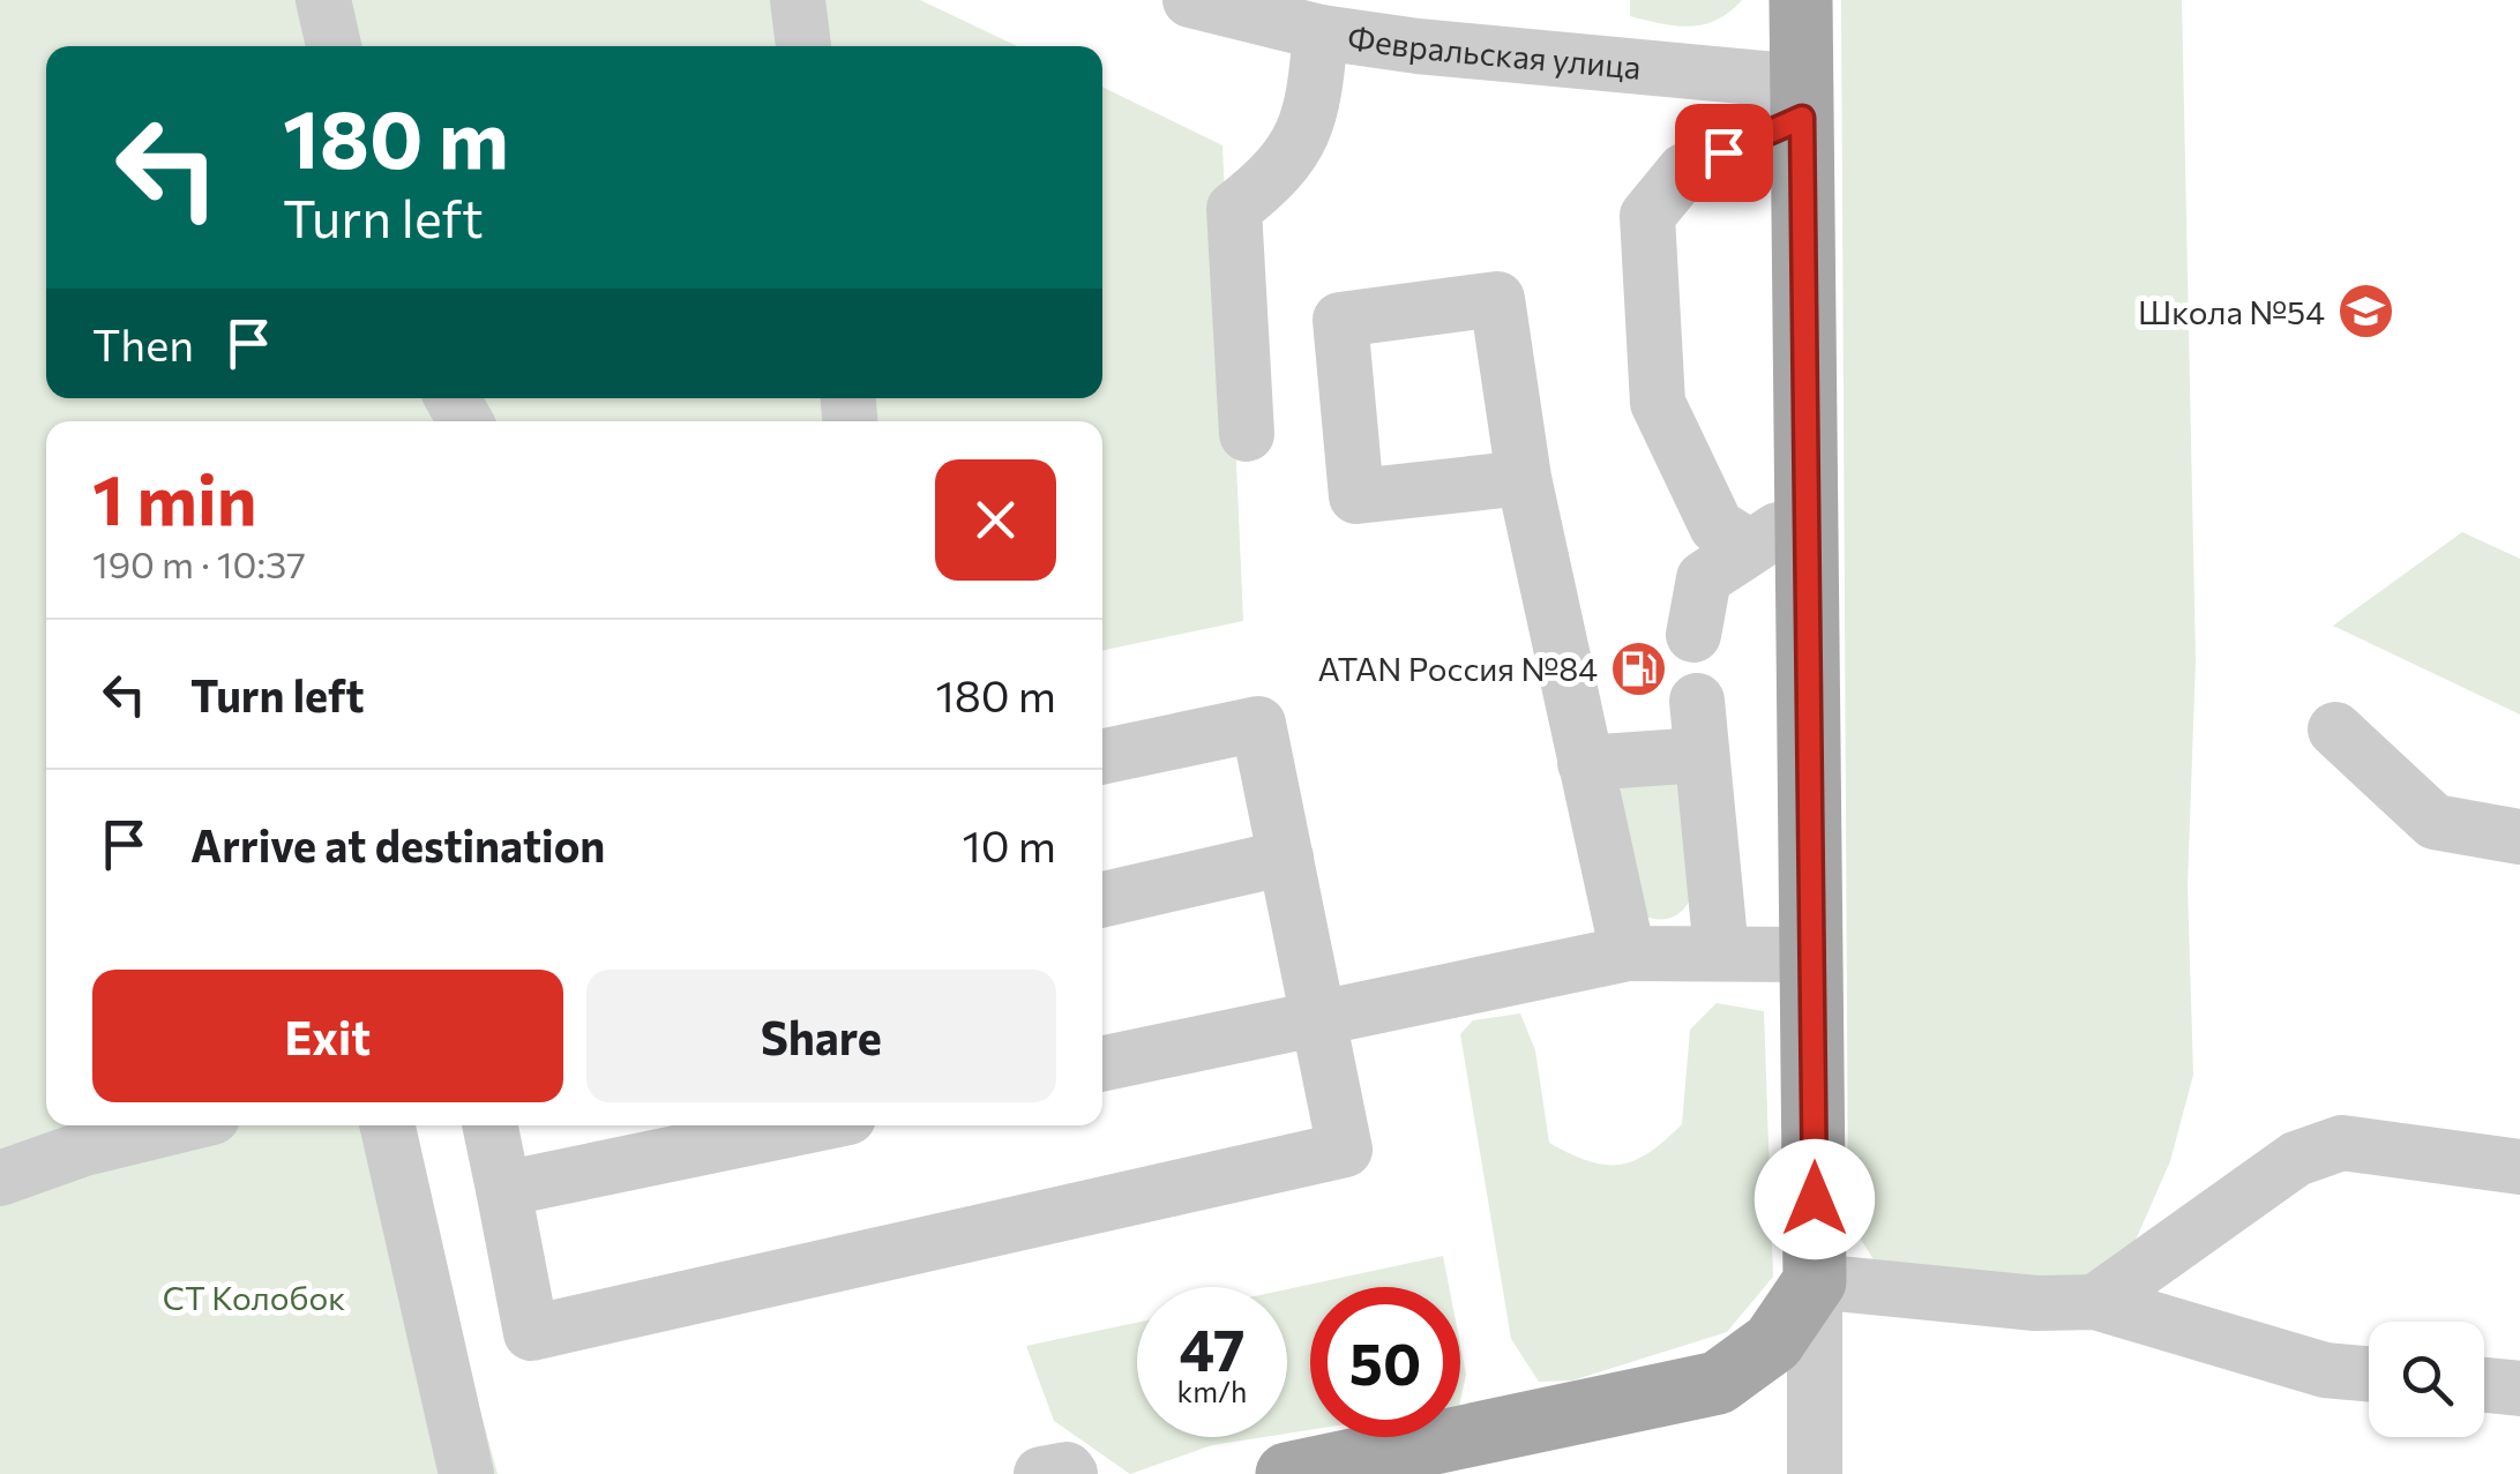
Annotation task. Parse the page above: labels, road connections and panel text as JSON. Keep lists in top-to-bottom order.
{
  "streets": {
    "street": ["Февральская улица"]
  },
  "parks": ["СТ Колобок"],
  "places": {
    "school or university": ["Школа №54"],
    "fuel station": ["ATAN Россия №84"]
  },
  "page": {
    "turn": ["180 m", "Turn left"],
    "then": "Then",
    "heading": ["1 min", "190 m · 10:37"],
    "list": [
      {
        "name": "Turn left",
        "value": "180 m"
      },
      {
        "name": "Arrive at destination",
        "value": "10 m"
      }
    ],
    "buttons": ["Exit", "Share"],
    "speed": "47 km/h",
    "limit": "50"
  }
}
